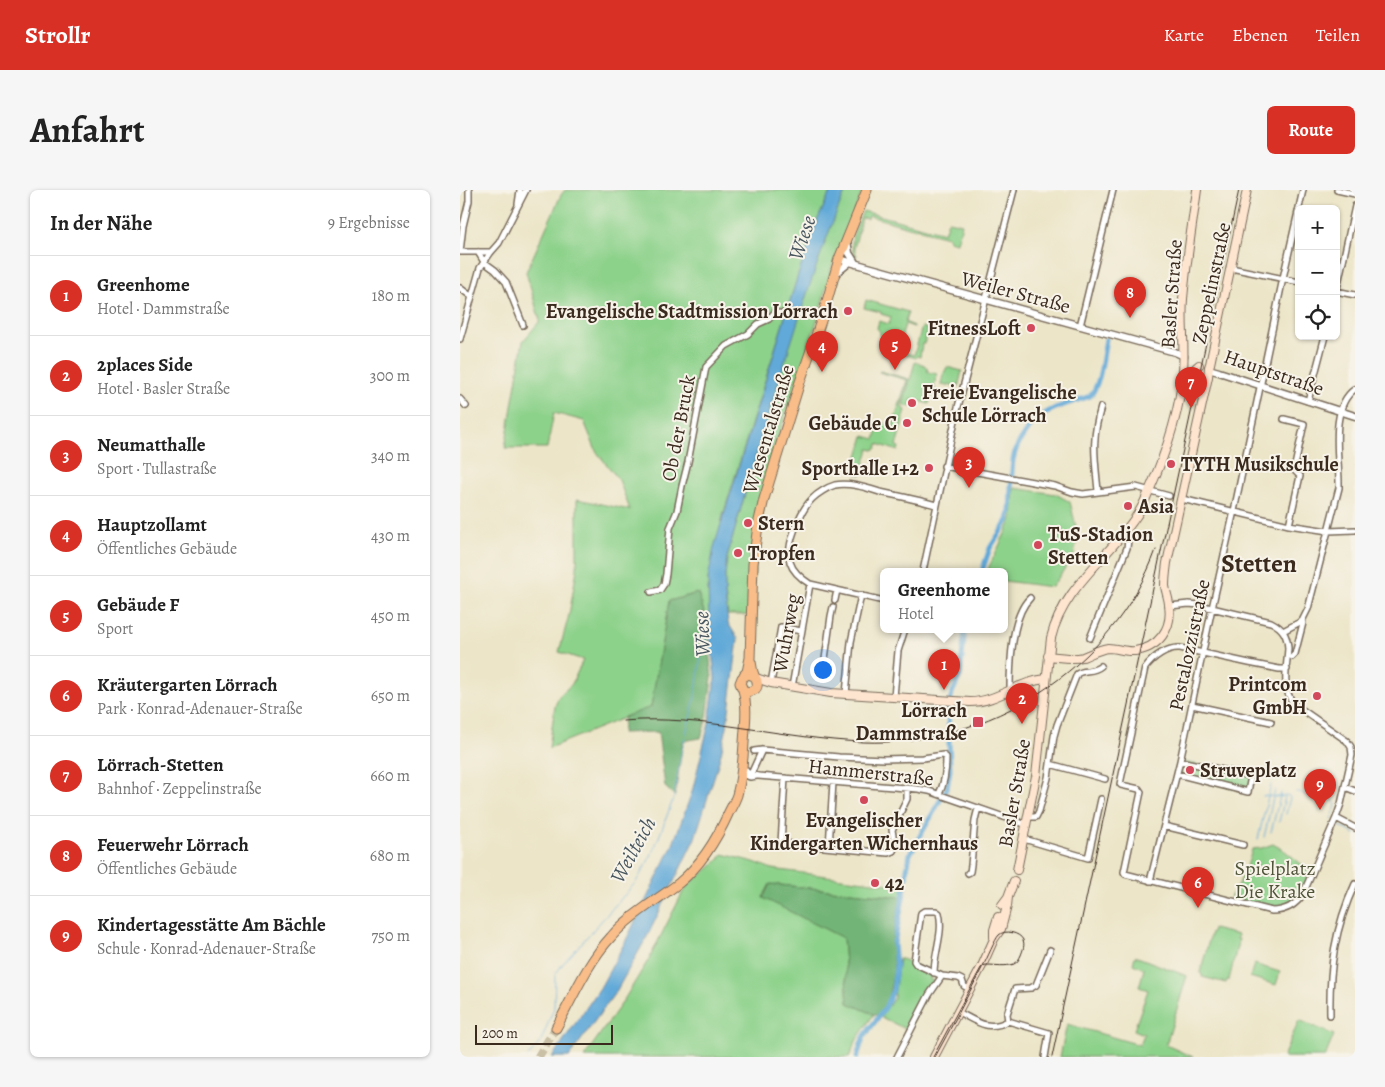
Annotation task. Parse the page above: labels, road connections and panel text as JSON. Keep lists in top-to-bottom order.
{
  "streets": {
    "main road": [
      "Zeppelinstraße",
      "Basler Straße",
      "Hauptstraße",
      "Wiesentalstraße"
    ],
    "street": [
      "Weiler Straße",
      "Ob der Bruck",
      "Wuhrweg",
      "Pestalozzistraße",
      "Hammerstraße"
    ]
  },
  "crossings": [
    ["Zeppelinstraße", "Hauptstraße"],
    ["Weiler Straße", "Basler Straße"],
    ["Weiler Straße", "Hauptstraße"],
    ["Weiler Straße", "Wiesentalstraße"],
    ["Basler Straße", "Hauptstraße"],
    ["Basler Straße", "Hammerstraße"],
    ["Hauptstraße", "Pestalozzistraße"],
    ["Ob der Bruck", "Wiesentalstraße"]
  ],
  "districts": ["Stetten"],
  "water": ["Wiese", "Weilteich"],
  "parks": ["Spielplatz Die Krake"],
  "places": {
    "other": [
      "Evangelische Stadtmission Lörrach",
      "FitnessLoft",
      "Freie Evangelische Schule Lörrach",
      "Gebäude C",
      "TYTH Musikschule",
      "Sporthalle 1+2",
      "Asia",
      "Stern",
      "TuS-Stadion Stetten",
      "Tropfen",
      "Printcom GmbH",
      "Struveplatz",
      "Evangelischer Kindergarten Wichernhaus",
      "42"
    ],
    "transit": ["Lörrach Dammstraße"]
  },
  "scale_bar": "200 m",
  "page": {
    "header": "Strollr",
    "nav": ["Karte", "Ebenen", "Teilen"],
    "title": "Anfahrt",
    "buttons": "Route",
    "heading": ["In der Nähe", "9 Ergebnisse"],
    "map_buttons": ["+", "−"],
    "list": [
      {
        "mark": "1",
        "name": "Greenhome",
        "note": "Hotel · Dammstraße",
        "value": "180 m"
      },
      {
        "mark": "2",
        "name": "2places Side",
        "note": "Hotel · Basler Straße",
        "value": "300 m"
      },
      {
        "mark": "3",
        "name": "Neumatthalle",
        "note": "Sport · Tullastraße",
        "value": "340 m"
      },
      {
        "mark": "4",
        "name": "Hauptzollamt",
        "note": "Öffentliches Gebäude",
        "value": "430 m"
      },
      {
        "mark": "5",
        "name": "Gebäude F",
        "note": "Sport",
        "value": "450 m"
      },
      {
        "mark": "6",
        "name": "Kräutergarten Lörrach",
        "note": "Park · Konrad-Adenauer-Straße",
        "value": "650 m"
      },
      {
        "mark": "7",
        "name": "Lörrach-Stetten",
        "note": "Bahnhof · Zeppelinstraße",
        "value": "660 m"
      },
      {
        "mark": "8",
        "name": "Feuerwehr Lörrach",
        "note": "Öffentliches Gebäude",
        "value": "680 m"
      },
      {
        "mark": "9",
        "name": "Kindertagesstätte Am Bächle",
        "note": "Schule · Konrad-Adenauer-Straße",
        "value": "750 m"
      }
    ],
    "pins": [
      "8",
      "5",
      "4",
      "7",
      "3",
      "1",
      "2",
      "9",
      "6"
    ],
    "popup": ["Greenhome", "Hotel"],
    "scale": "200 m"
  }
}
